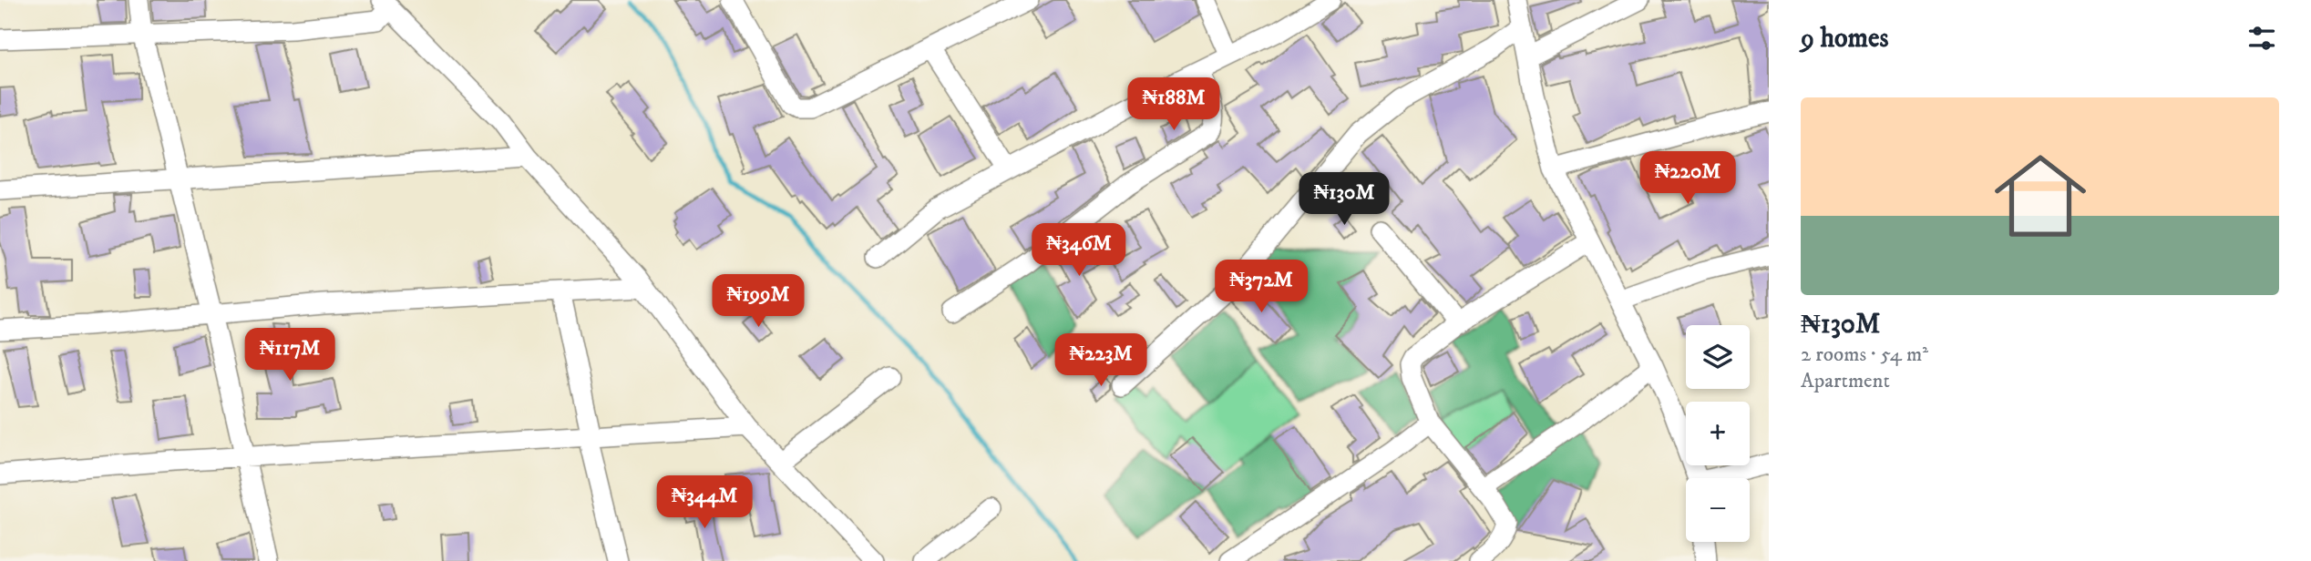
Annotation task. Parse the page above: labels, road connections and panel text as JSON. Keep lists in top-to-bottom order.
{
  "page": {
    "heading": "9 homes",
    "list": [
      {
        "name": "₦130M",
        "note": "2 rooms · 54 m² · Apartment"
      }
    ],
    "price": [
      "₦188M",
      "₦220M",
      "₦130M",
      "₦346M",
      "₦372M",
      "₦199M",
      "₦117M",
      "₦223M",
      "₦344M"
    ],
    "map_buttons": ["+", "−"]
  }
}
